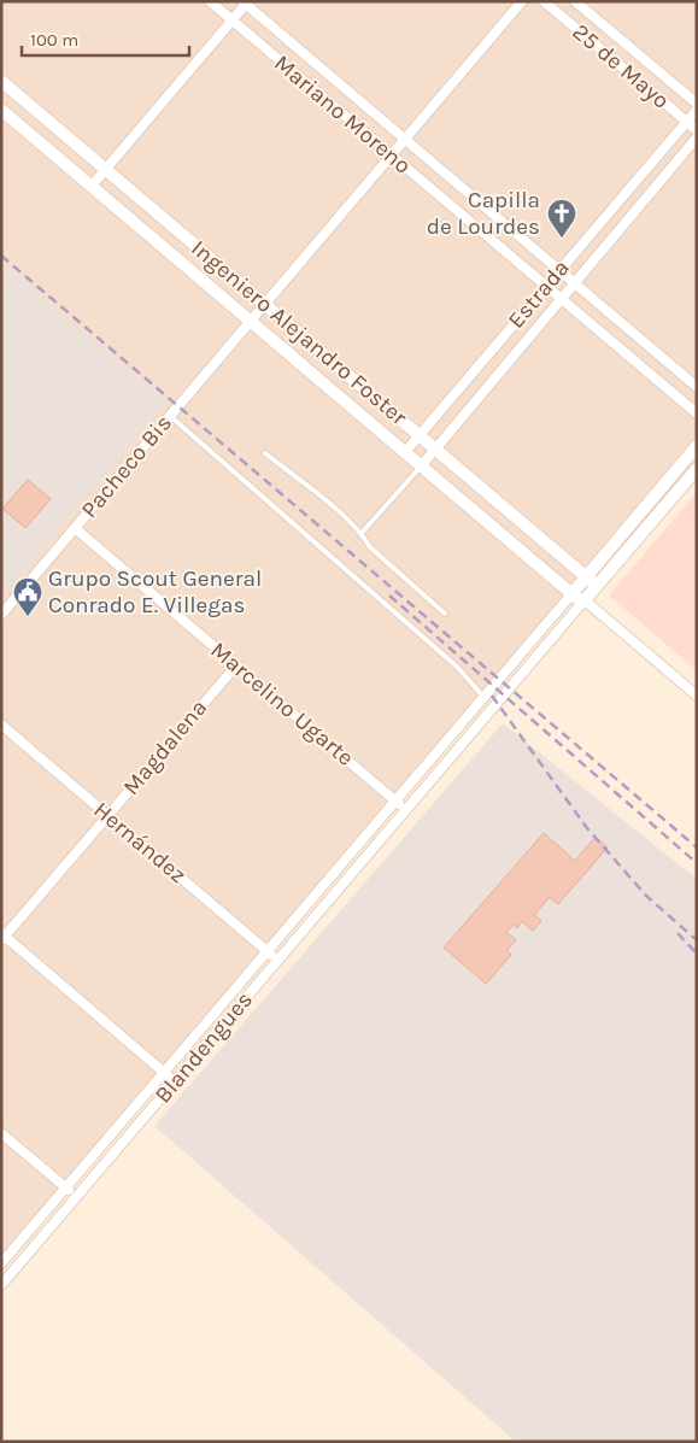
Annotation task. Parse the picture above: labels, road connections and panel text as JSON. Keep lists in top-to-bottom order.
{
  "streets": {
    "street": [
      "25 de Mayo",
      "Mariano Moreno",
      "Estrada",
      "Ingeniero Alejandro Foster",
      "Pacheco Bis",
      "Marcelino Ugarte",
      "Magdalena",
      "Hernández",
      "Blandengues"
    ]
  },
  "crossings": [
    ["25 de Mayo", "Estrada"],
    ["Mariano Moreno", "Estrada"],
    ["Mariano Moreno", "Pacheco Bis"],
    ["Estrada", "Ingeniero Alejandro Foster"],
    ["Ingeniero Alejandro Foster", "Pacheco Bis"],
    ["Ingeniero Alejandro Foster", "Blandengues"],
    ["Pacheco Bis", "Marcelino Ugarte"],
    ["Marcelino Ugarte", "Magdalena"],
    ["Marcelino Ugarte", "Blandengues"],
    ["Magdalena", "Hernández"],
    ["Hernández", "Blandengues"]
  ],
  "places": {
    "church": ["Capilla de Lourdes"],
    "public building": ["Grupo Scout General Conrado E. Villegas"]
  },
  "scale_bar": "100 m"
}
